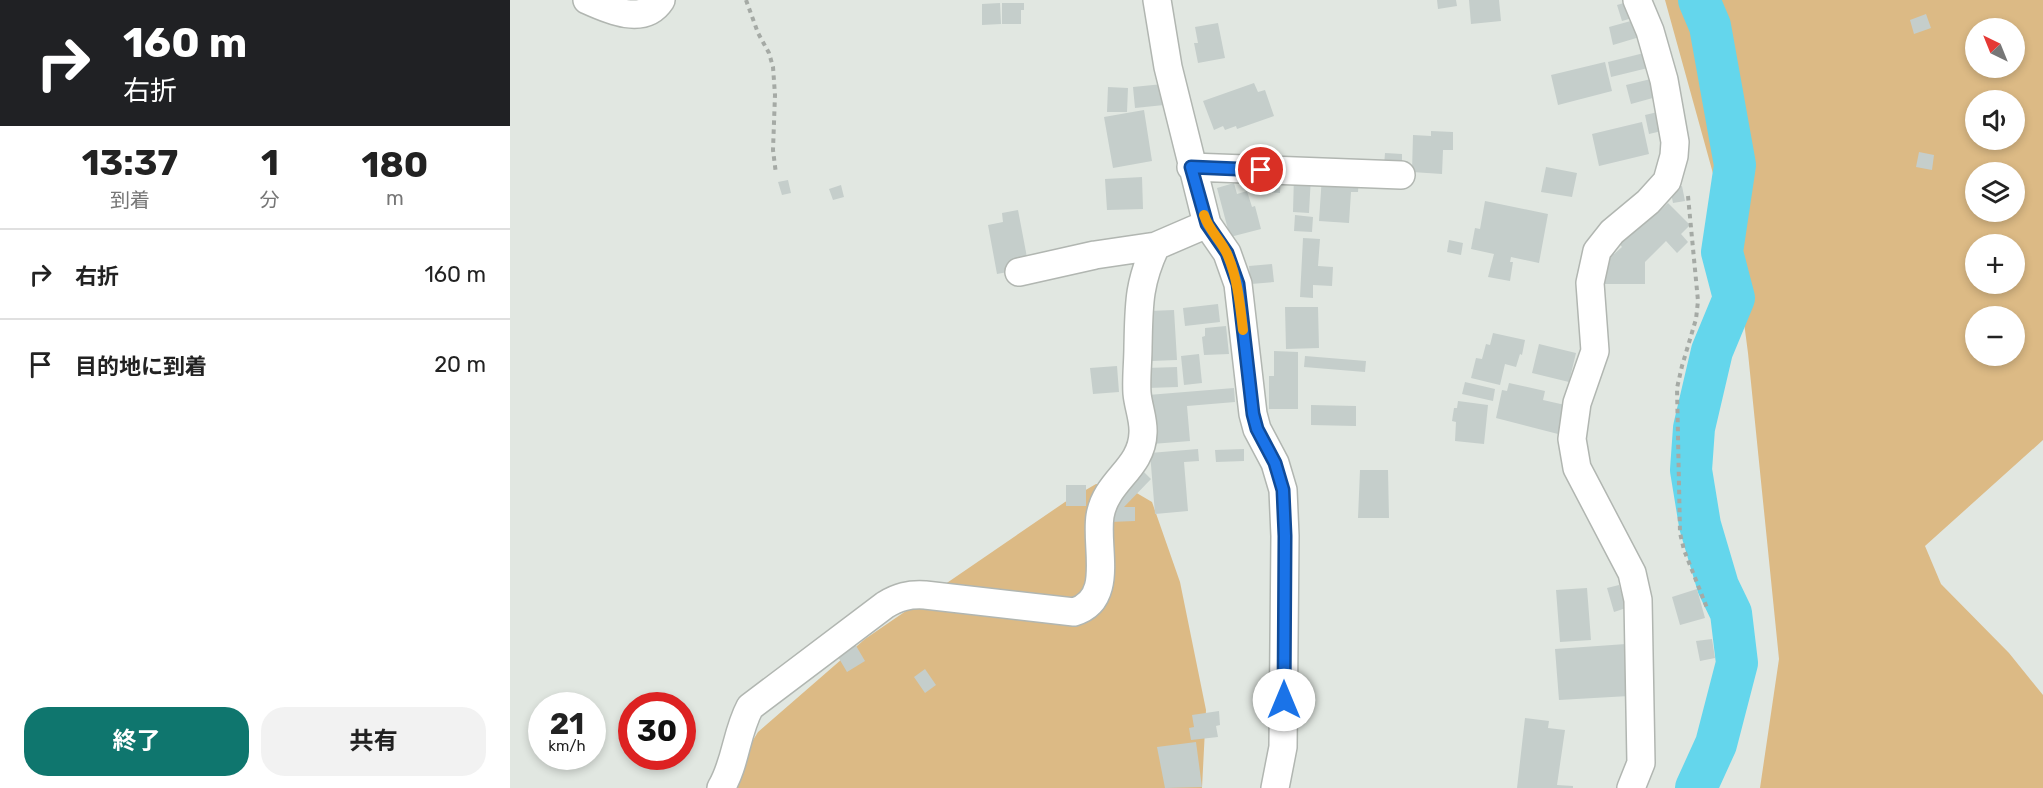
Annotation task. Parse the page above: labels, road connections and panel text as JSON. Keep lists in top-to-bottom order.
{
  "north": "top left",
  "page": {
    "turn": ["160 m", "右折"],
    "map_buttons": ["+", "−"],
    "eta": [
      "13:37",
      "到着",
      "1",
      "分",
      "180",
      "m"
    ],
    "list": [
      {
        "name": "右折",
        "value": "160 m"
      },
      {
        "name": "目的地に到着",
        "value": "20 m"
      }
    ],
    "speed": "21 km/h",
    "limit": "30",
    "buttons": ["終了", "共有"]
  }
}
